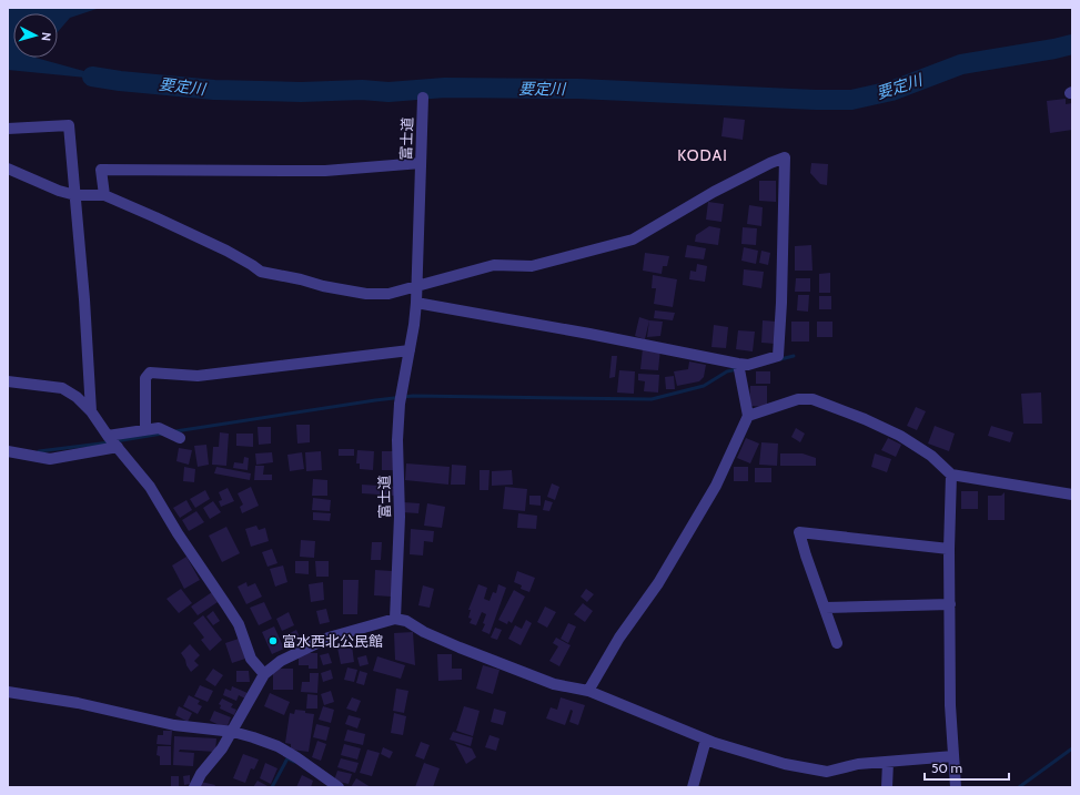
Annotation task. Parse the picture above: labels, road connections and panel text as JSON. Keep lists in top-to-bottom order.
{
  "streets": {
    "street": ["富士道"]
  },
  "districts": ["KODAI"],
  "water": ["要定川"],
  "places": ["富水西北公民館"],
  "scale_bar": "50 m",
  "north": "right"
}
